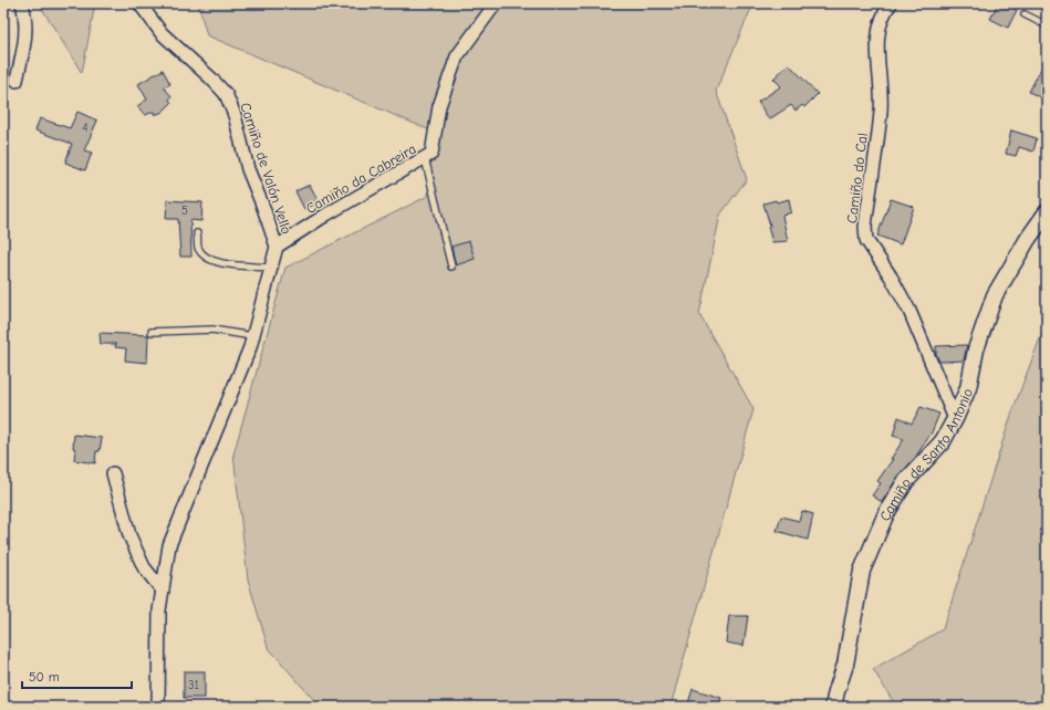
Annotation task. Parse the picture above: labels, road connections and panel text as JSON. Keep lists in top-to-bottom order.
{
  "streets": {
    "street": [
      "Camiño de Valón Vello",
      "Camiño da Cabreira",
      "Camiño do Cal",
      "Camiño de Santo Antonio"
    ]
  },
  "crossings": [
    ["Camiño de Valón Vello", "Camiño da Cabreira"],
    ["Camiño do Cal", "Camiño de Santo Antonio"]
  ],
  "house_numbers": ["4", "5", "31"],
  "scale_bar": "50 m"
}
